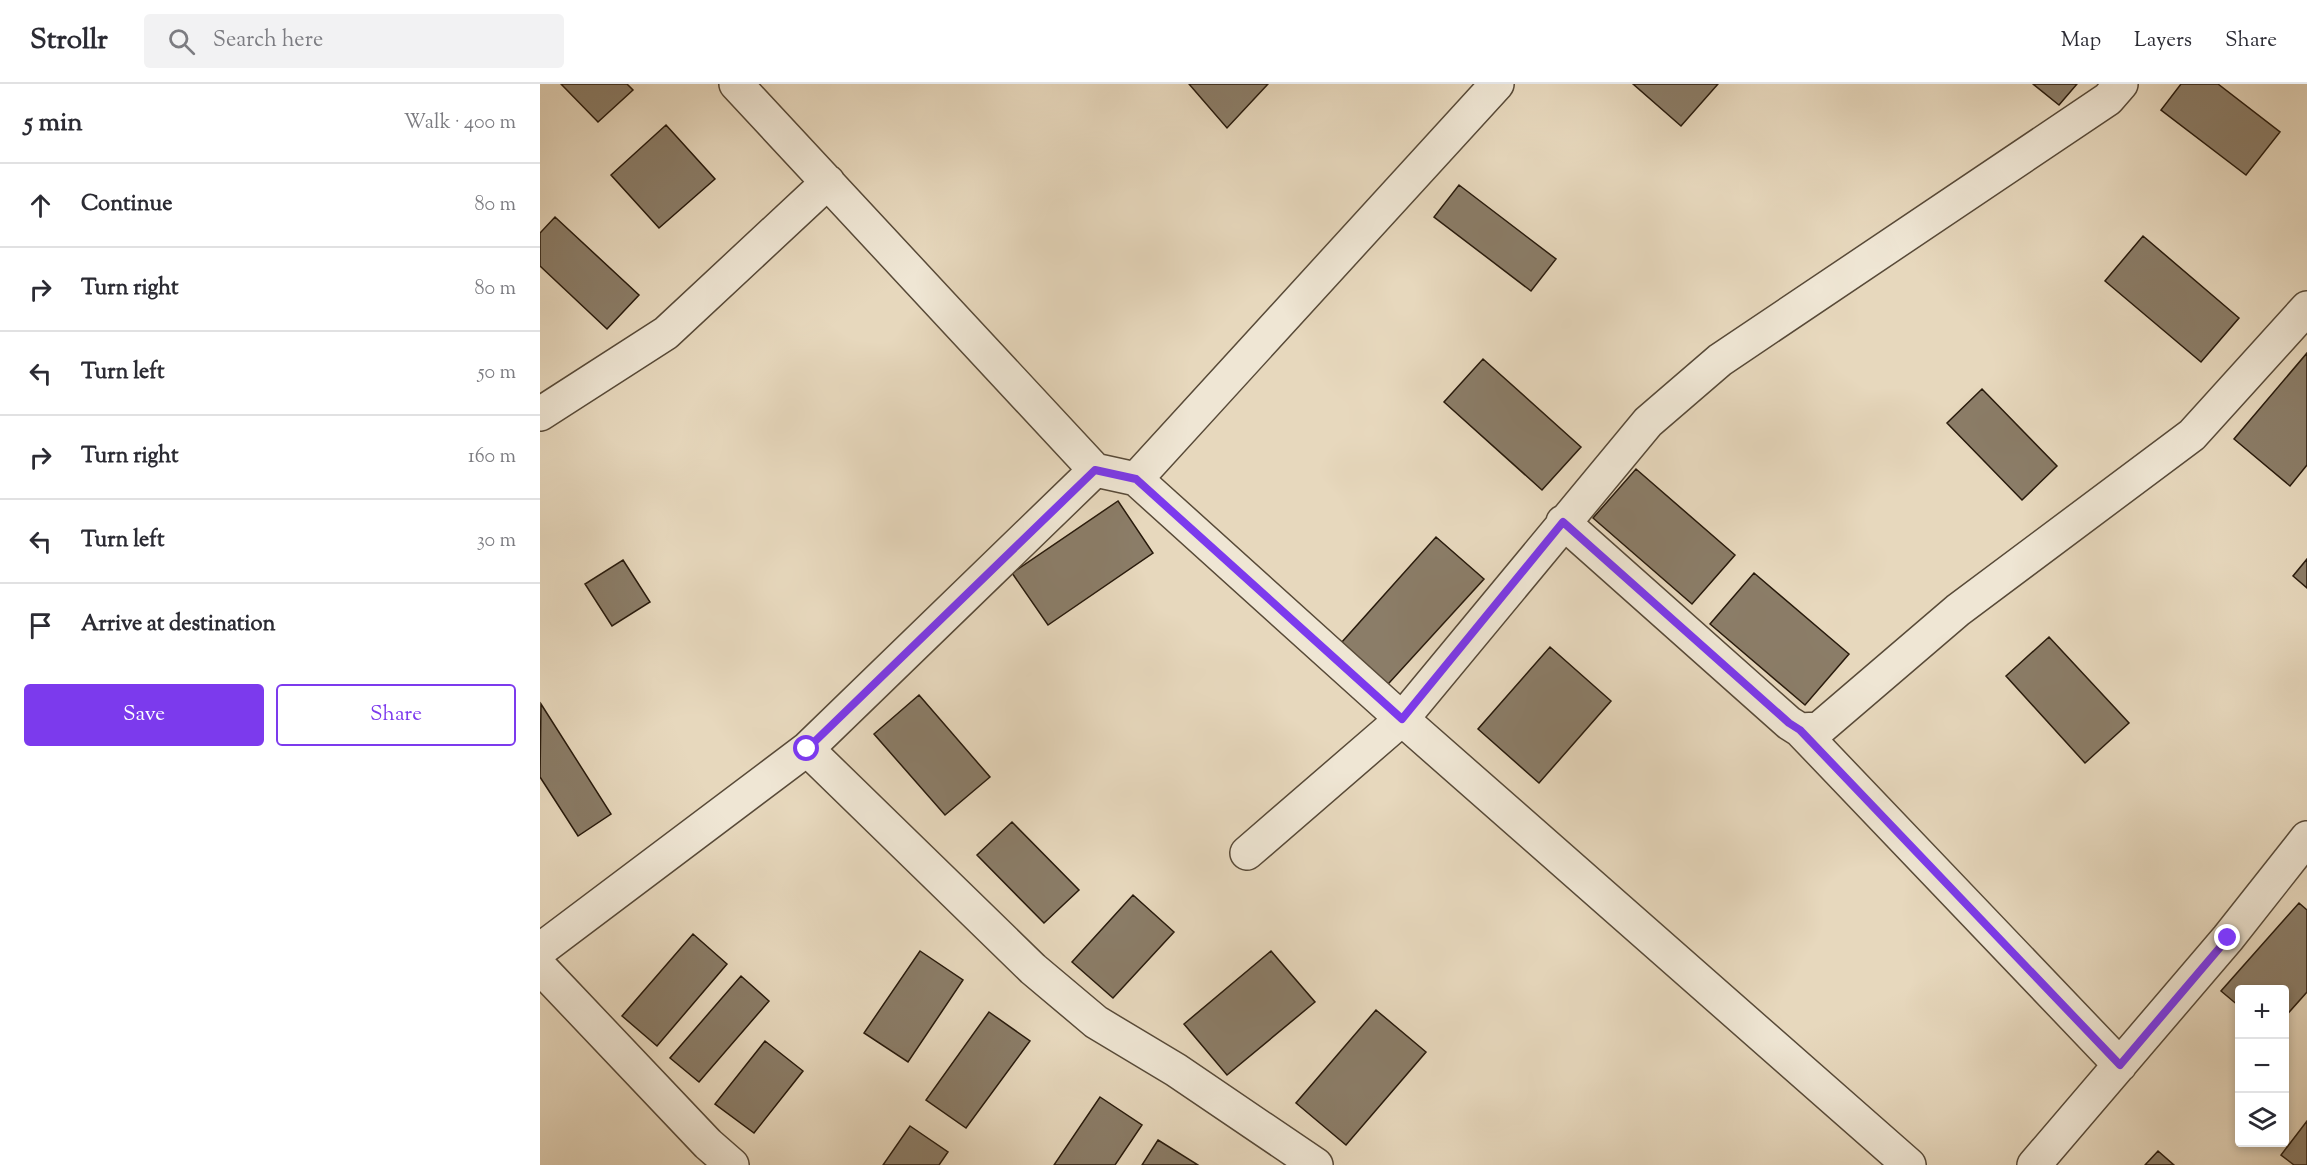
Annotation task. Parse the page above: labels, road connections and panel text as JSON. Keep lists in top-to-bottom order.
{
  "page": {
    "header": "Strollr",
    "search": "Search here",
    "nav": ["Map", "Layers", "Share"],
    "heading": ["5 min", "Walk · 400 m"],
    "list": [
      ["Continue", "80 m"],
      ["Turn right", "80 m"],
      ["Turn left", "50 m"],
      ["Turn right", "160 m"],
      ["Turn left", "30 m"],
      "Arrive at destination"
    ],
    "buttons": ["Save", "Share"],
    "map_buttons": ["+", "−"]
  }
}
